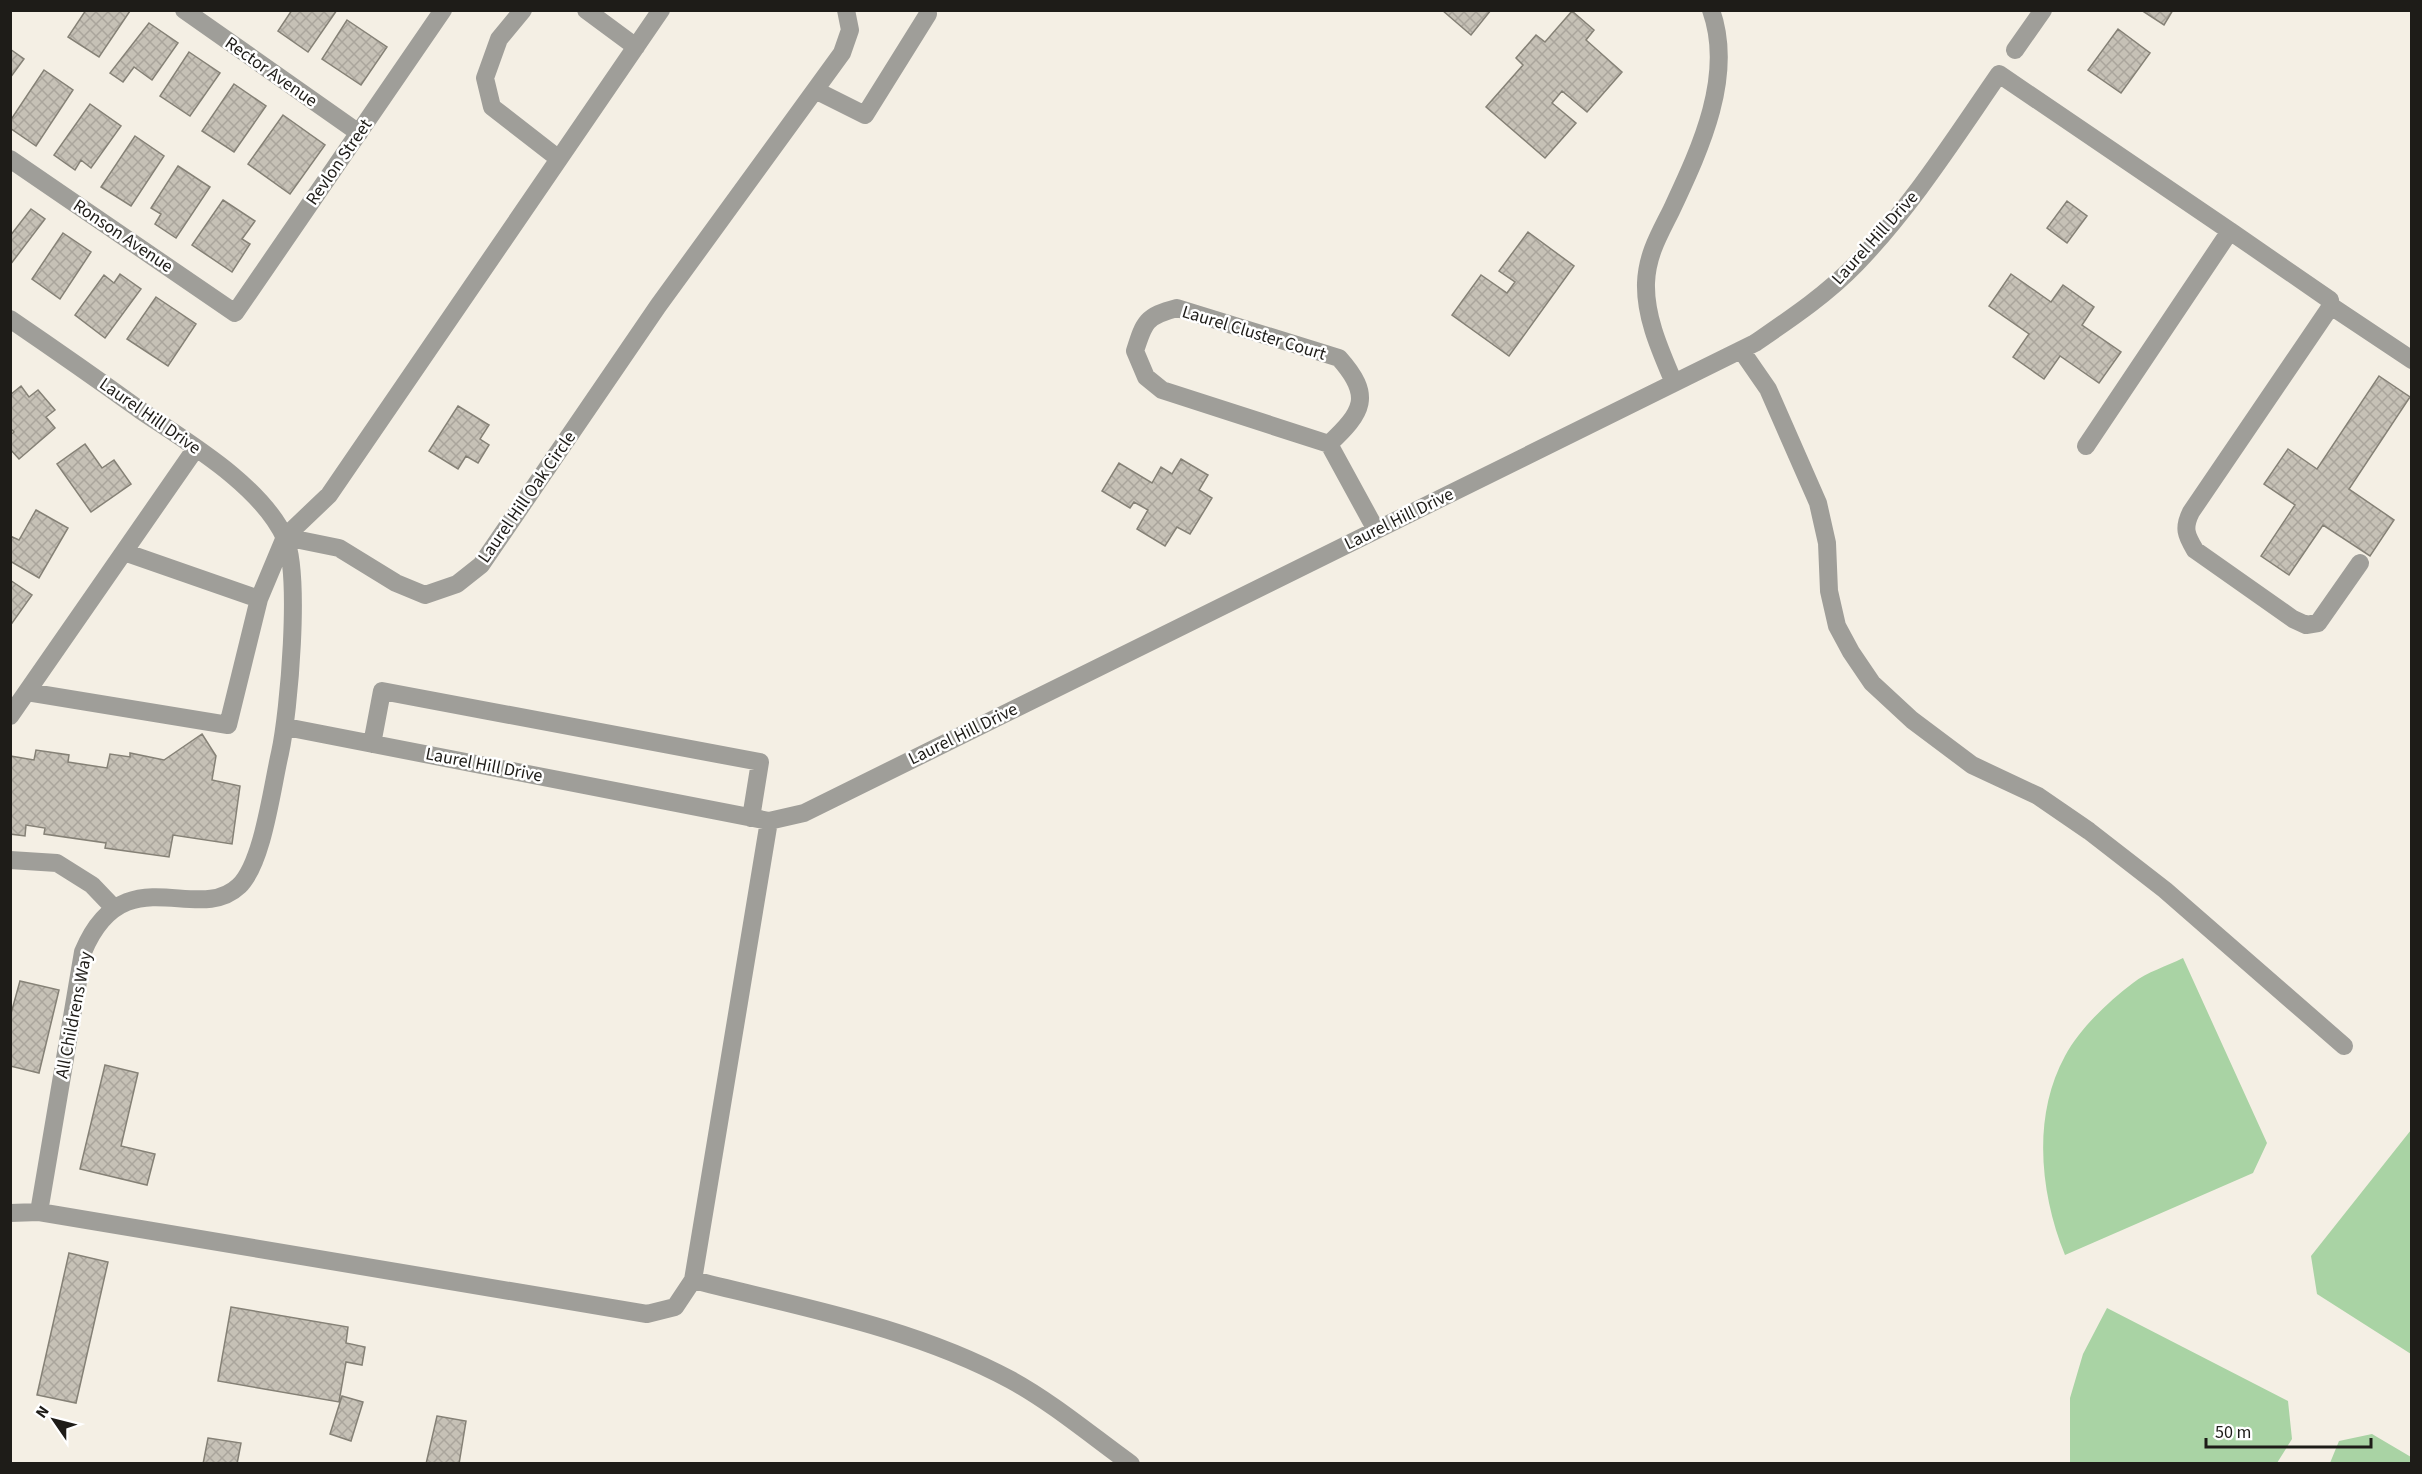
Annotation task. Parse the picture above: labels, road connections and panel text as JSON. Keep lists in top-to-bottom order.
{
  "streets": {
    "street": [
      "Rector Avenue",
      "Revlon Street",
      "Ronson Avenue",
      "Laurel Hill Drive",
      "Laurel Cluster Court",
      "Laurel Hill Oak Circle",
      "All Childrens Way"
    ]
  },
  "crossings": [
    ["Rector Avenue", "Revlon Street"],
    ["Revlon Street", "Ronson Avenue"],
    ["Laurel Hill Drive", "Laurel Hill Oak Circle"],
    ["Laurel Hill Drive", "All Childrens Way"]
  ],
  "scale_bar": "50 m",
  "north": "top left"
}
